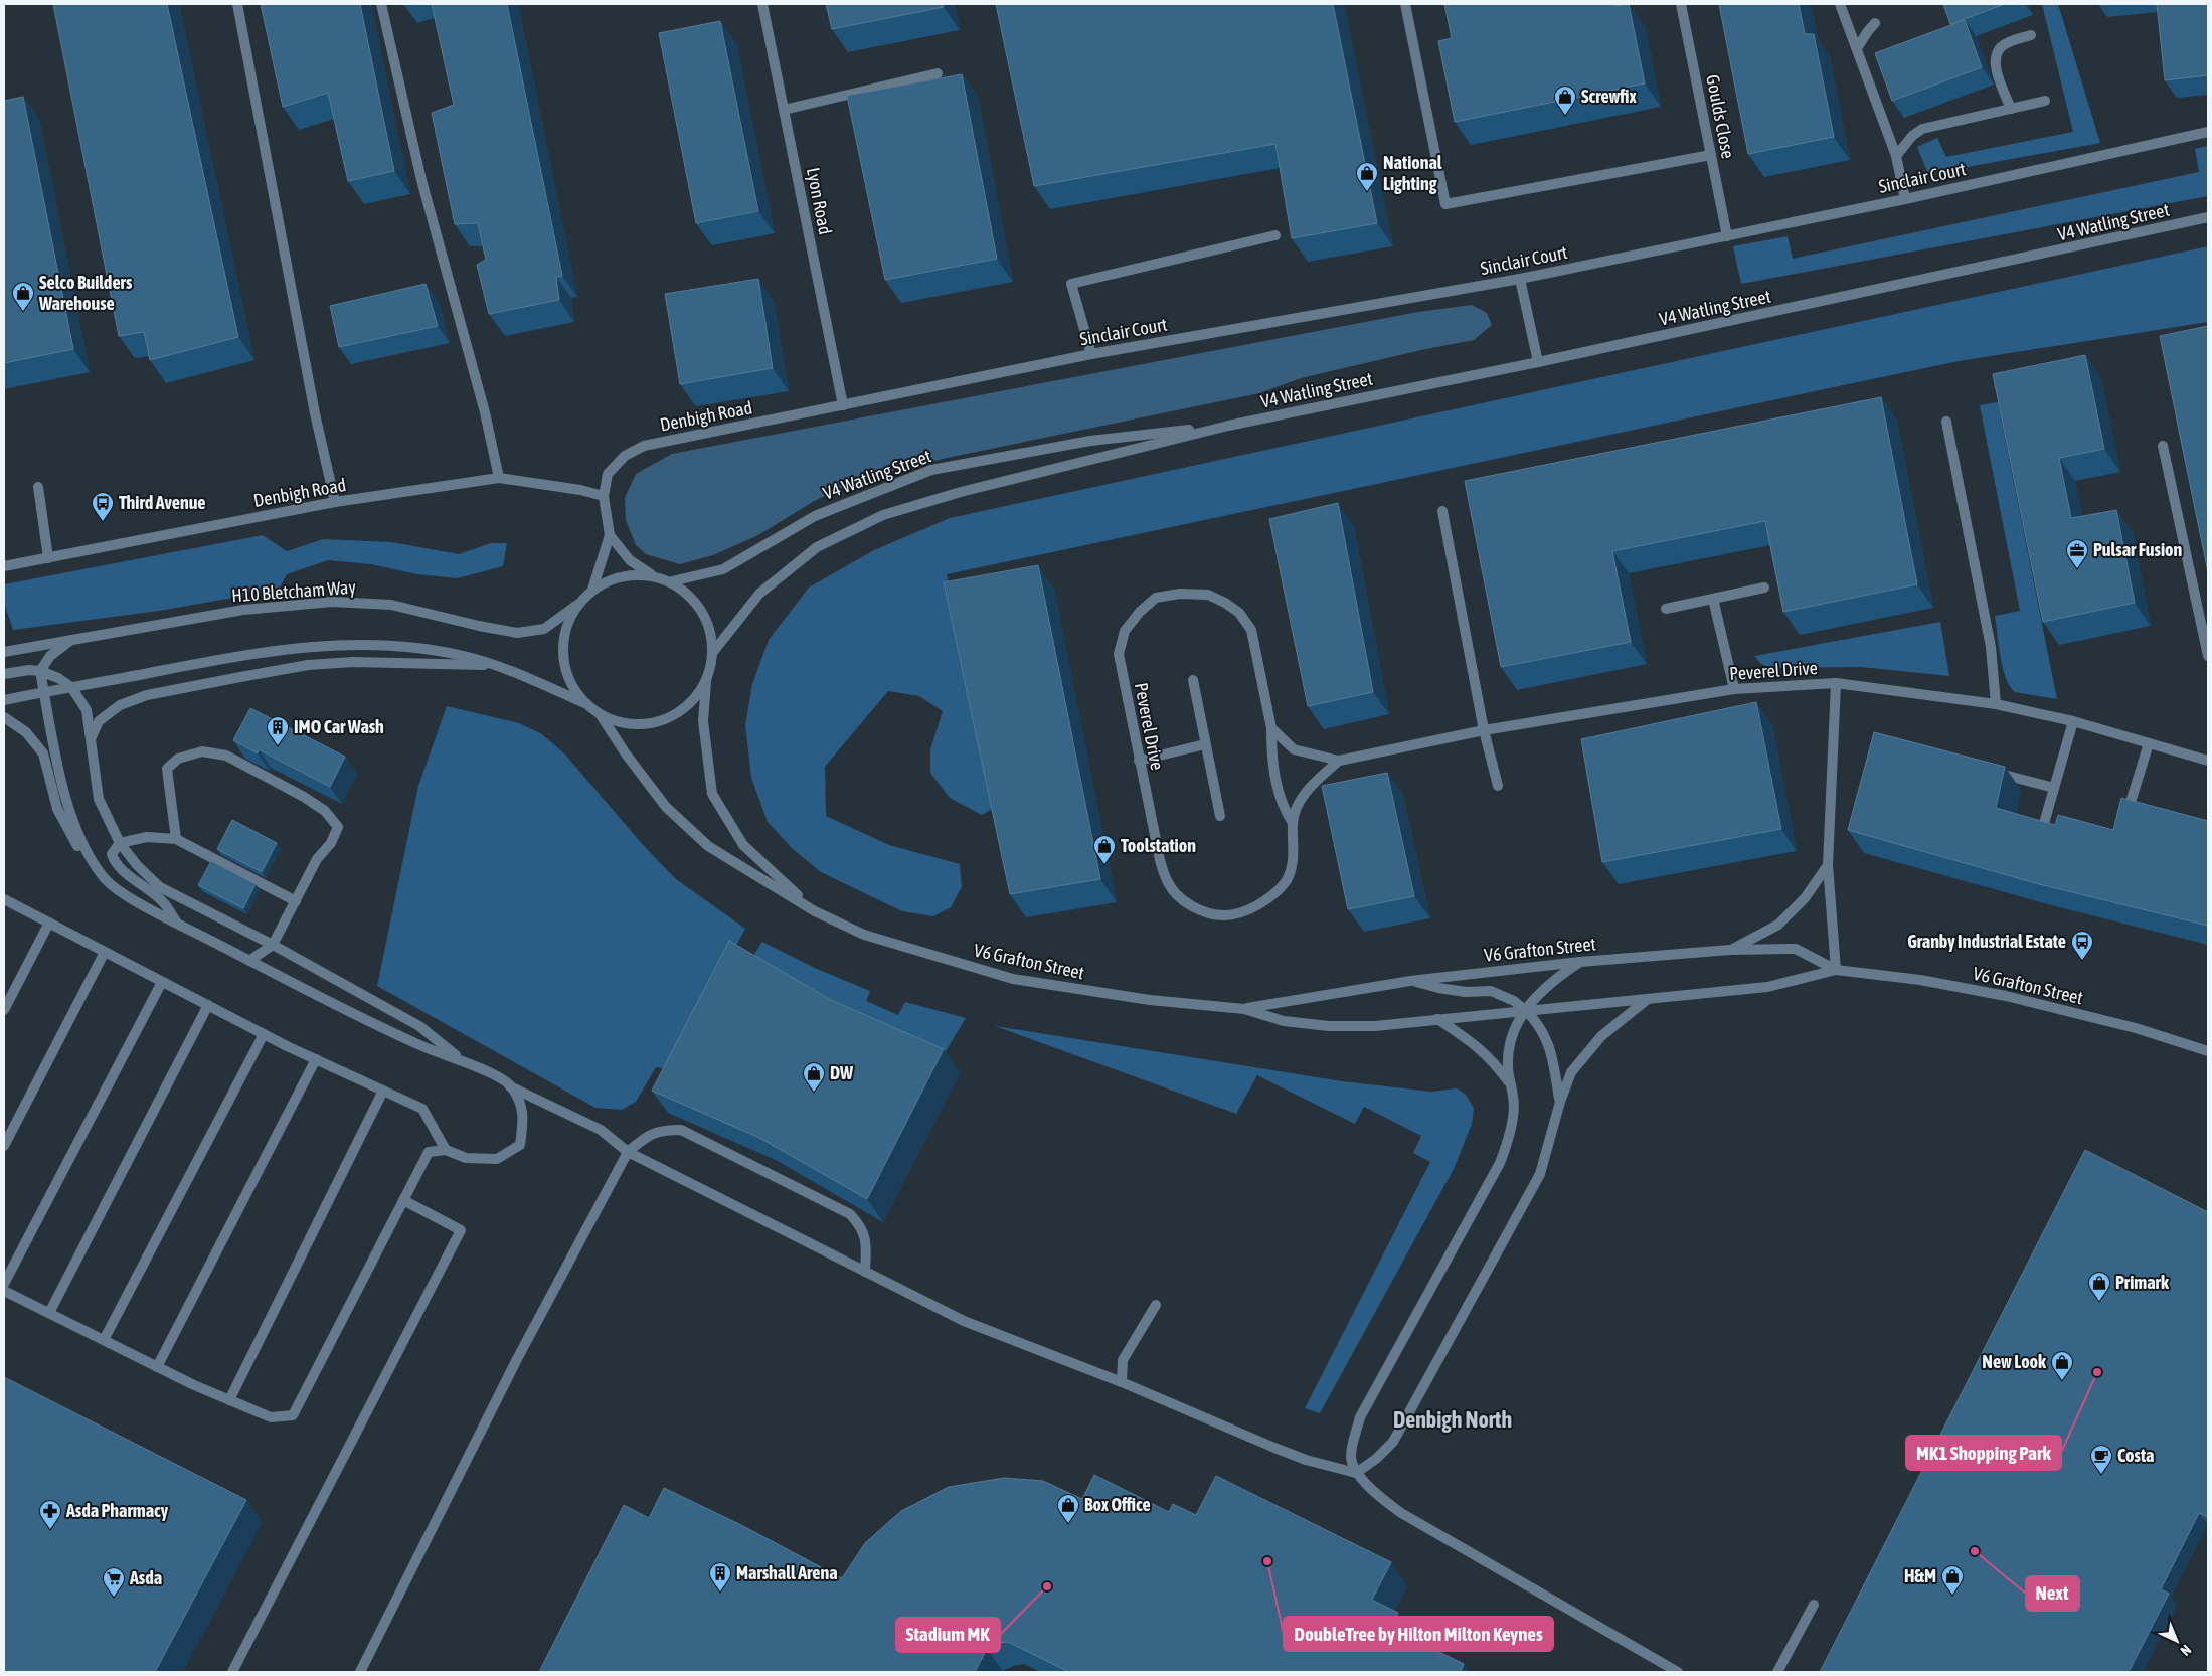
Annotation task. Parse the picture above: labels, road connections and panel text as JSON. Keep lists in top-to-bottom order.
{
  "streets": {
    "street": [
      "Goulds Close",
      "Sinclair Court",
      "Lyon Road",
      "V4 Watling Street",
      "Denbigh Road",
      "H10 Bletcham Way",
      "Peverel Drive",
      "V6 Grafton Street"
    ]
  },
  "crossings": [
    ["Goulds Close", "Sinclair Court"],
    ["Sinclair Court", "Lyon Road"],
    ["Sinclair Court", "Denbigh Road"],
    ["Lyon Road", "Denbigh Road"],
    ["V4 Watling Street", "Denbigh Road"],
    ["V4 Watling Street", "H10 Bletcham Way"],
    ["V4 Watling Street", "V6 Grafton Street"],
    ["Denbigh Road", "H10 Bletcham Way"],
    ["Denbigh Road", "V6 Grafton Street"],
    ["H10 Bletcham Way", "V6 Grafton Street"]
  ],
  "districts": ["Denbigh North"],
  "places": {
    "shop": [
      "Screwfix",
      "National Lighting",
      "Selco Builders Warehouse",
      "Toolstation",
      "DW",
      "Primark",
      "New Look",
      "Box Office",
      "H&M"
    ],
    "bus stop": ["Third Avenue", "Granby Industrial Estate"],
    "office": ["Pulsar Fusion"],
    "building": ["IMO Car Wash", "Marshall Arena"],
    "other": [
      "MK1 Shopping Park",
      "Next",
      "DoubleTree by Hilton Milton Keynes",
      "Stadium MK"
    ],
    "cafe": ["Costa"],
    "pharmacy": ["Asda Pharmacy"],
    "supermarket": ["Asda"]
  },
  "north": "bottom right"
}
